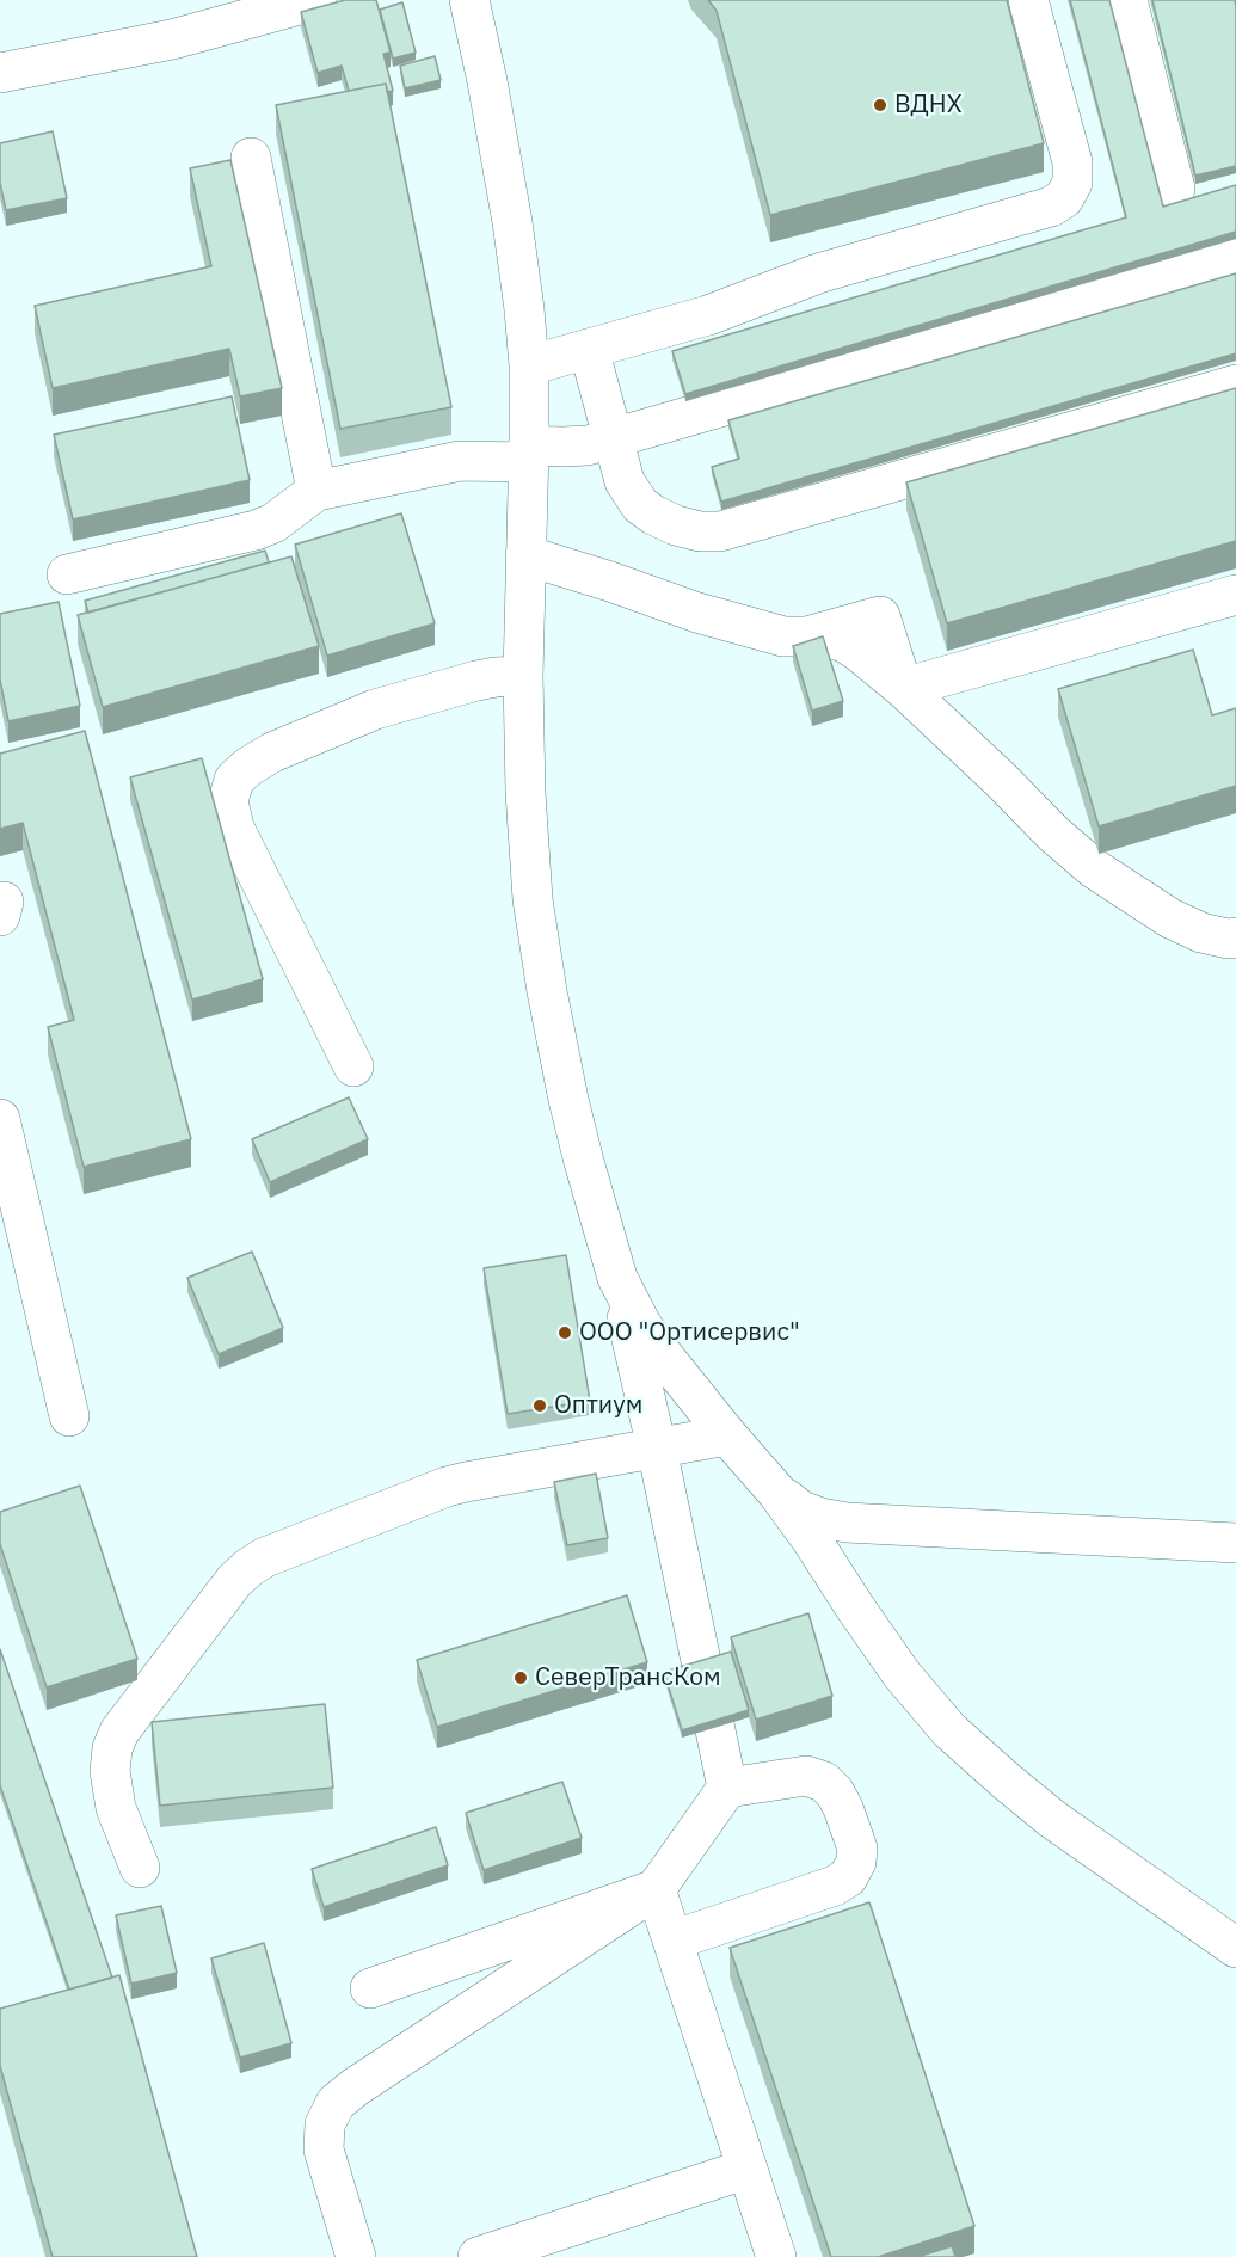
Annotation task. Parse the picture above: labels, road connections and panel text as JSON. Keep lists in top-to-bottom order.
{
  "places": [
    "ВДНХ",
    "ООО \"Ортисервис\"",
    "Оптиум",
    "СеверТрансКом"
  ]
}
